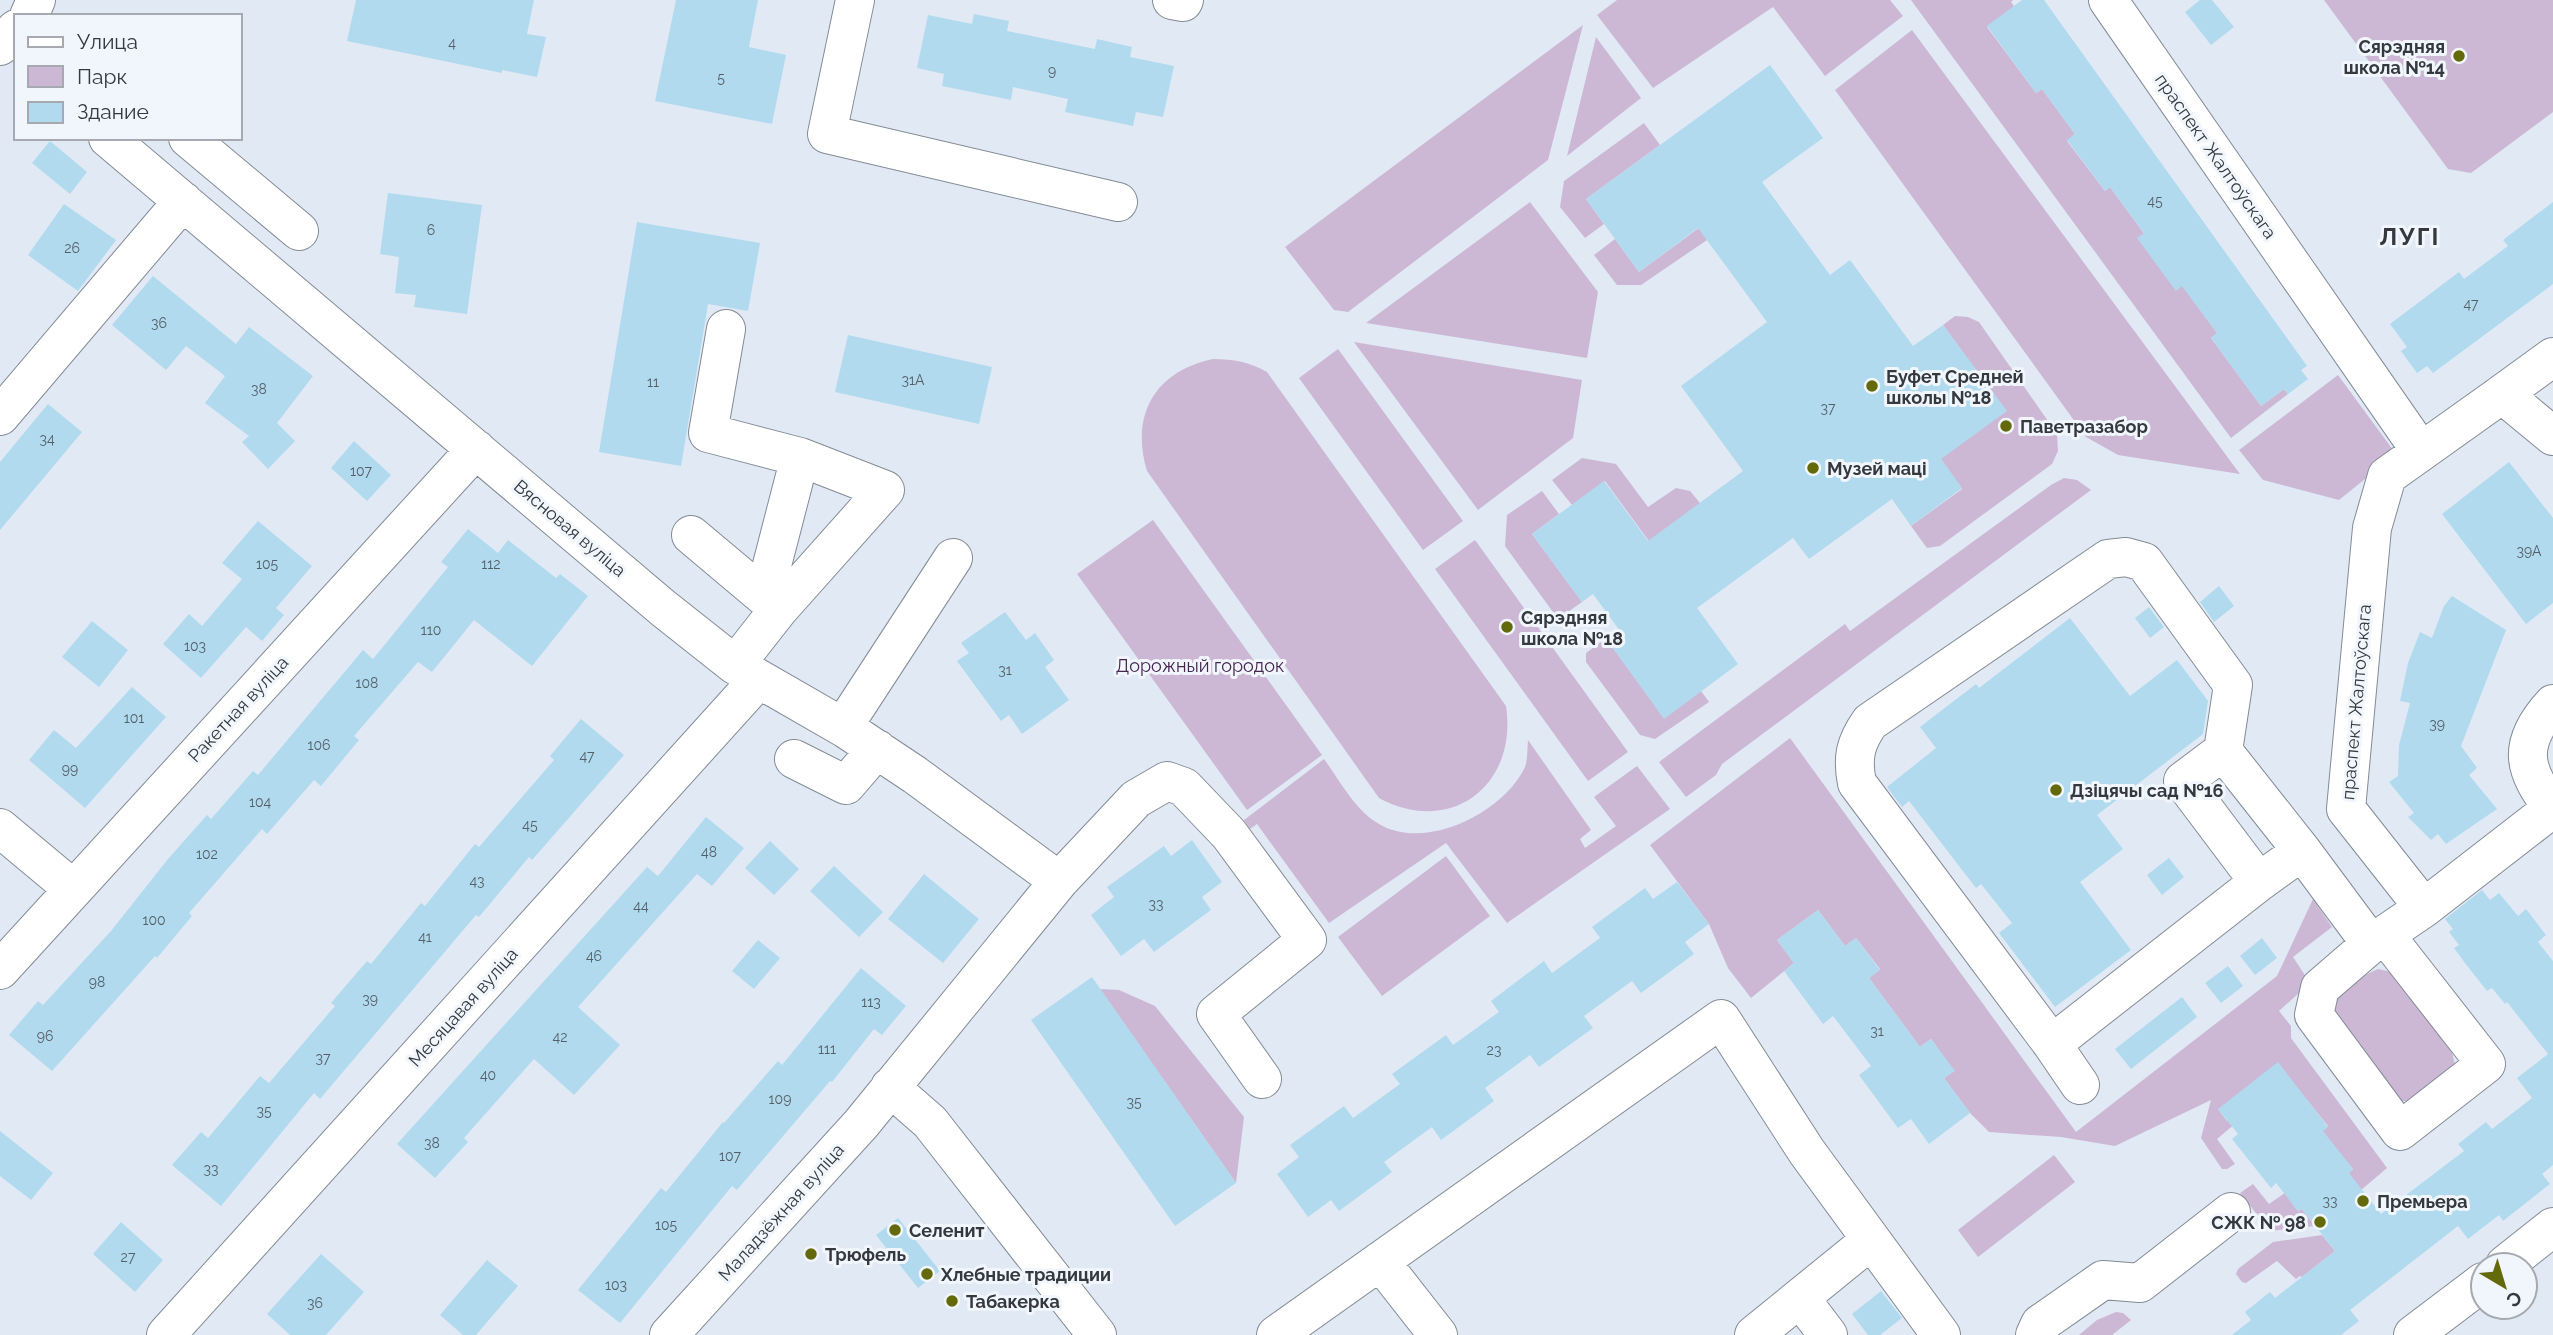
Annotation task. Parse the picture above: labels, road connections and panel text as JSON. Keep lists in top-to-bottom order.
{
  "streets": {
    "street": [
      "праспект Жалтоўскага",
      "Вясновая вуліца",
      "Ракетная вуліца",
      "Месяцавая вуліца",
      "Маладзёжная вуліца"
    ]
  },
  "crossings": [
    ["Вясновая вуліца", "Ракетная вуліца"],
    ["Вясновая вуліца", "Месяцавая вуліца"],
    ["Вясновая вуліца", "Маладзёжная вуліца"]
  ],
  "districts": ["ЛУГІ"],
  "parks": ["Дорожный городок"],
  "places": [
    "Сярэдняя школа №14",
    "Буфет Средней школы №18",
    "Паветразабор",
    "Музей маці",
    "Сярэдняя школа №18",
    "Дзіцячы сад №16",
    "Премьера",
    "СЖК № 98",
    "Селенит",
    "Трюфель",
    "Хлебные традиции",
    "Табакерка"
  ],
  "house_numbers": [
    "4",
    "9",
    "5",
    "45",
    "6",
    "26",
    "47",
    "36",
    "31А",
    "11",
    "38",
    "37",
    "34",
    "107",
    "39А",
    "105",
    "112",
    "110",
    "103",
    "31",
    "108",
    "101",
    "39",
    "106",
    "47",
    "99",
    "104",
    "45",
    "48",
    "102",
    "43",
    "33",
    "44",
    "100",
    "41",
    "46",
    "98",
    "39",
    "113",
    "31",
    "96",
    "42",
    "111",
    "23",
    "37",
    "40",
    "109",
    "35",
    "35",
    "38",
    "107",
    "33",
    "33",
    "105",
    "27",
    "103",
    "36"
  ],
  "legend": ["Улица", "Парк", "Здание"],
  "north": "bottom right"
}
